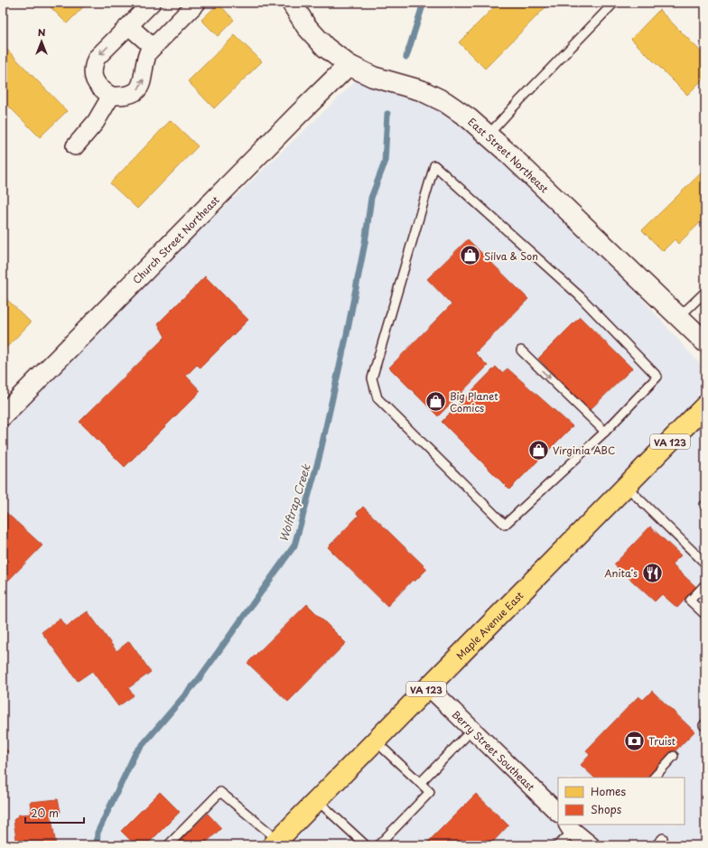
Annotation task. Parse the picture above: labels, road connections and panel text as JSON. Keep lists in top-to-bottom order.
{
  "streets": {
    "main road": ["VA 123", "Maple Avenue East"],
    "street": ["East Street Northeast", "Church Street Northeast", "Berry Street Southeast"]
  },
  "crossings": [
    ["East Street Northeast", "Church Street Northeast"],
    ["Maple Avenue East", "Berry Street Southeast"]
  ],
  "water": ["Wolftrap Creek"],
  "places": {
    "shop": ["Silva & Son", "Big Planet Comics", "Virginia ABC"],
    "restaurant": ["Anita's"],
    "bank": ["Truist"]
  },
  "legend": ["Homes", "Shops"],
  "scale_bar": "20 m",
  "north": "top"
}
